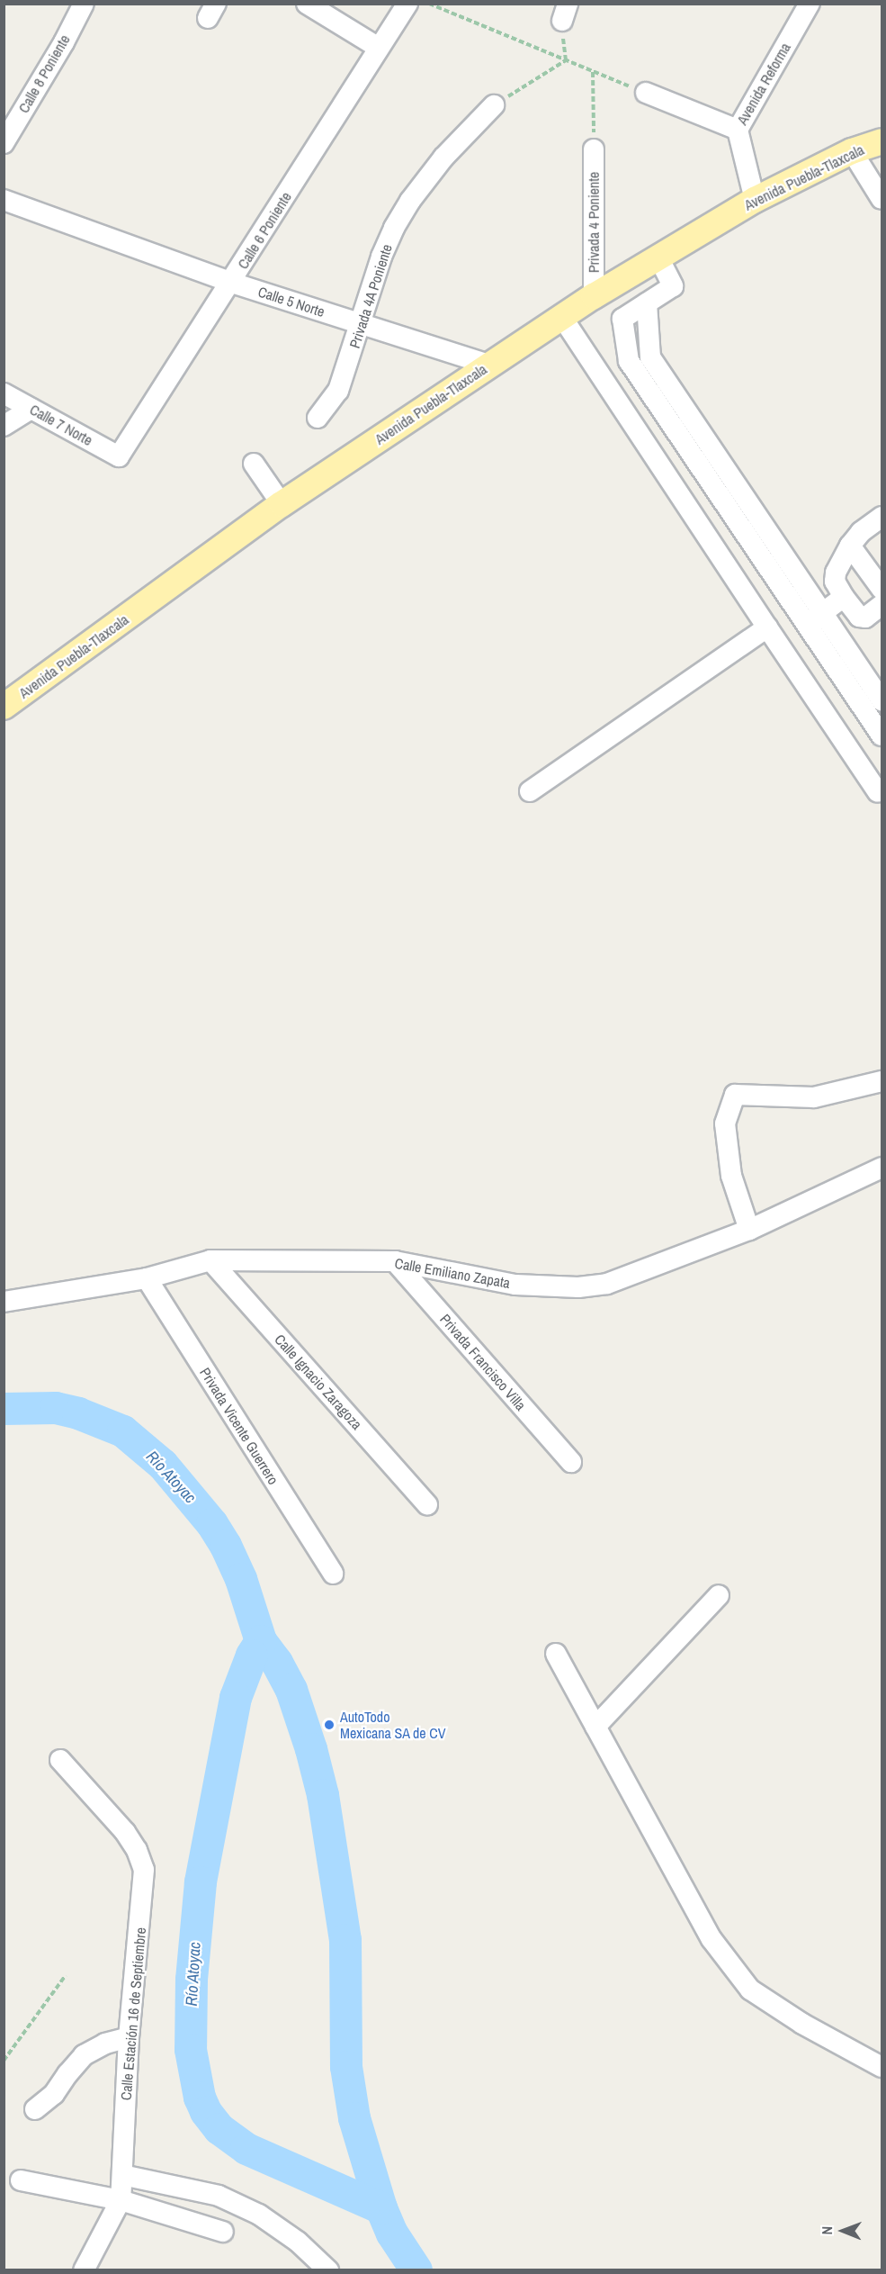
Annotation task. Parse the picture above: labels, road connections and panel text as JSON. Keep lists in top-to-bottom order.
{
  "streets": {
    "main road": ["Avenida Puebla-Tlaxcala"],
    "street": [
      "Calle 8 Poniente",
      "Avenida Reforma",
      "Privada 4 Poniente",
      "Calle 6 Poniente",
      "Privada 4A Poniente",
      "Calle 5 Norte",
      "Calle 7 Norte",
      "Calle Emiliano Zapata",
      "Privada Francisco Villa",
      "Calle Ignacio Zaragoza",
      "Privada Vicente Guerrero",
      "Calle Estación 16 de Septiembre"
    ]
  },
  "crossings": [
    ["Avenida Reforma", "Avenida Puebla-Tlaxcala"],
    ["Avenida Puebla-Tlaxcala", "Privada 4 Poniente"],
    ["Avenida Puebla-Tlaxcala", "Calle 5 Norte"],
    ["Calle 6 Poniente", "Calle 5 Norte"],
    ["Calle 6 Poniente", "Calle 7 Norte"],
    ["Privada 4A Poniente", "Calle 5 Norte"],
    ["Calle Emiliano Zapata", "Privada Francisco Villa"],
    ["Calle Emiliano Zapata", "Calle Ignacio Zaragoza"],
    ["Calle Emiliano Zapata", "Privada Vicente Guerrero"]
  ],
  "water": ["Río Atoyac"],
  "places": ["AutoTodo Mexicana SA de CV"],
  "north": "left"
}
